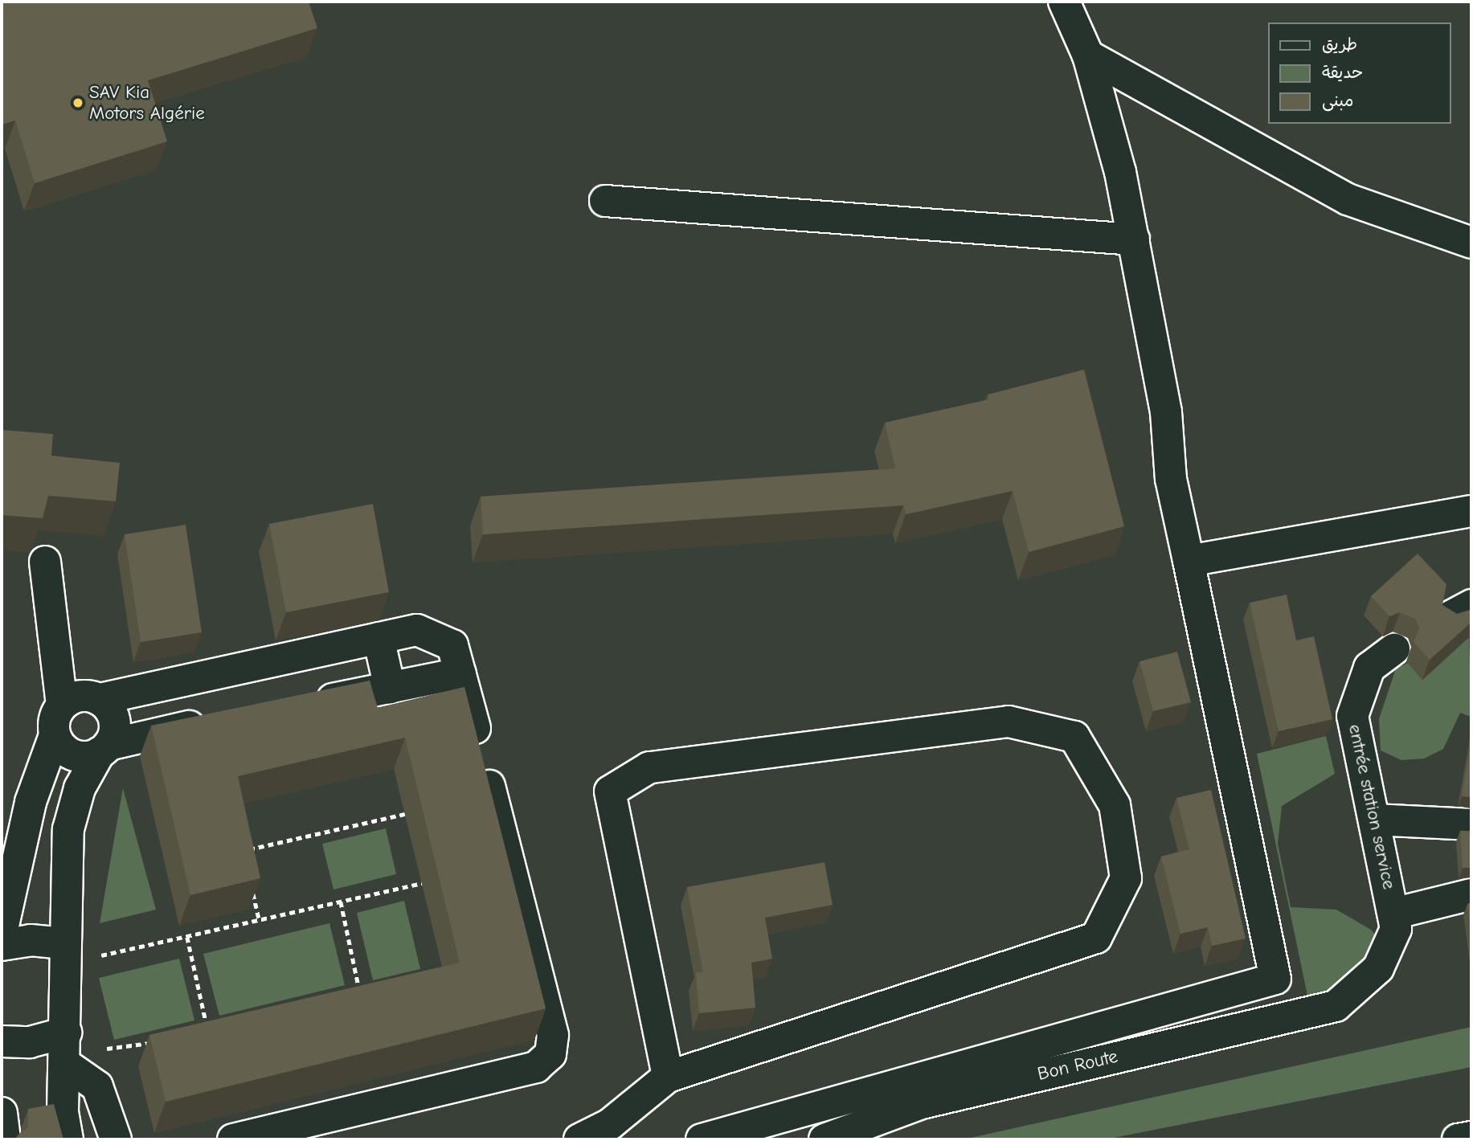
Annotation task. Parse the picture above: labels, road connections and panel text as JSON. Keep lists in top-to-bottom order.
{
  "streets": {
    "main road": ["entrée station service", "Bon Route"]
  },
  "crossings": [
    ["entrée station service", "Bon Route"]
  ],
  "places": ["SAV Kia Motors Algérie"],
  "legend": ["طريق", "حديقة", "مبنى"]
}
